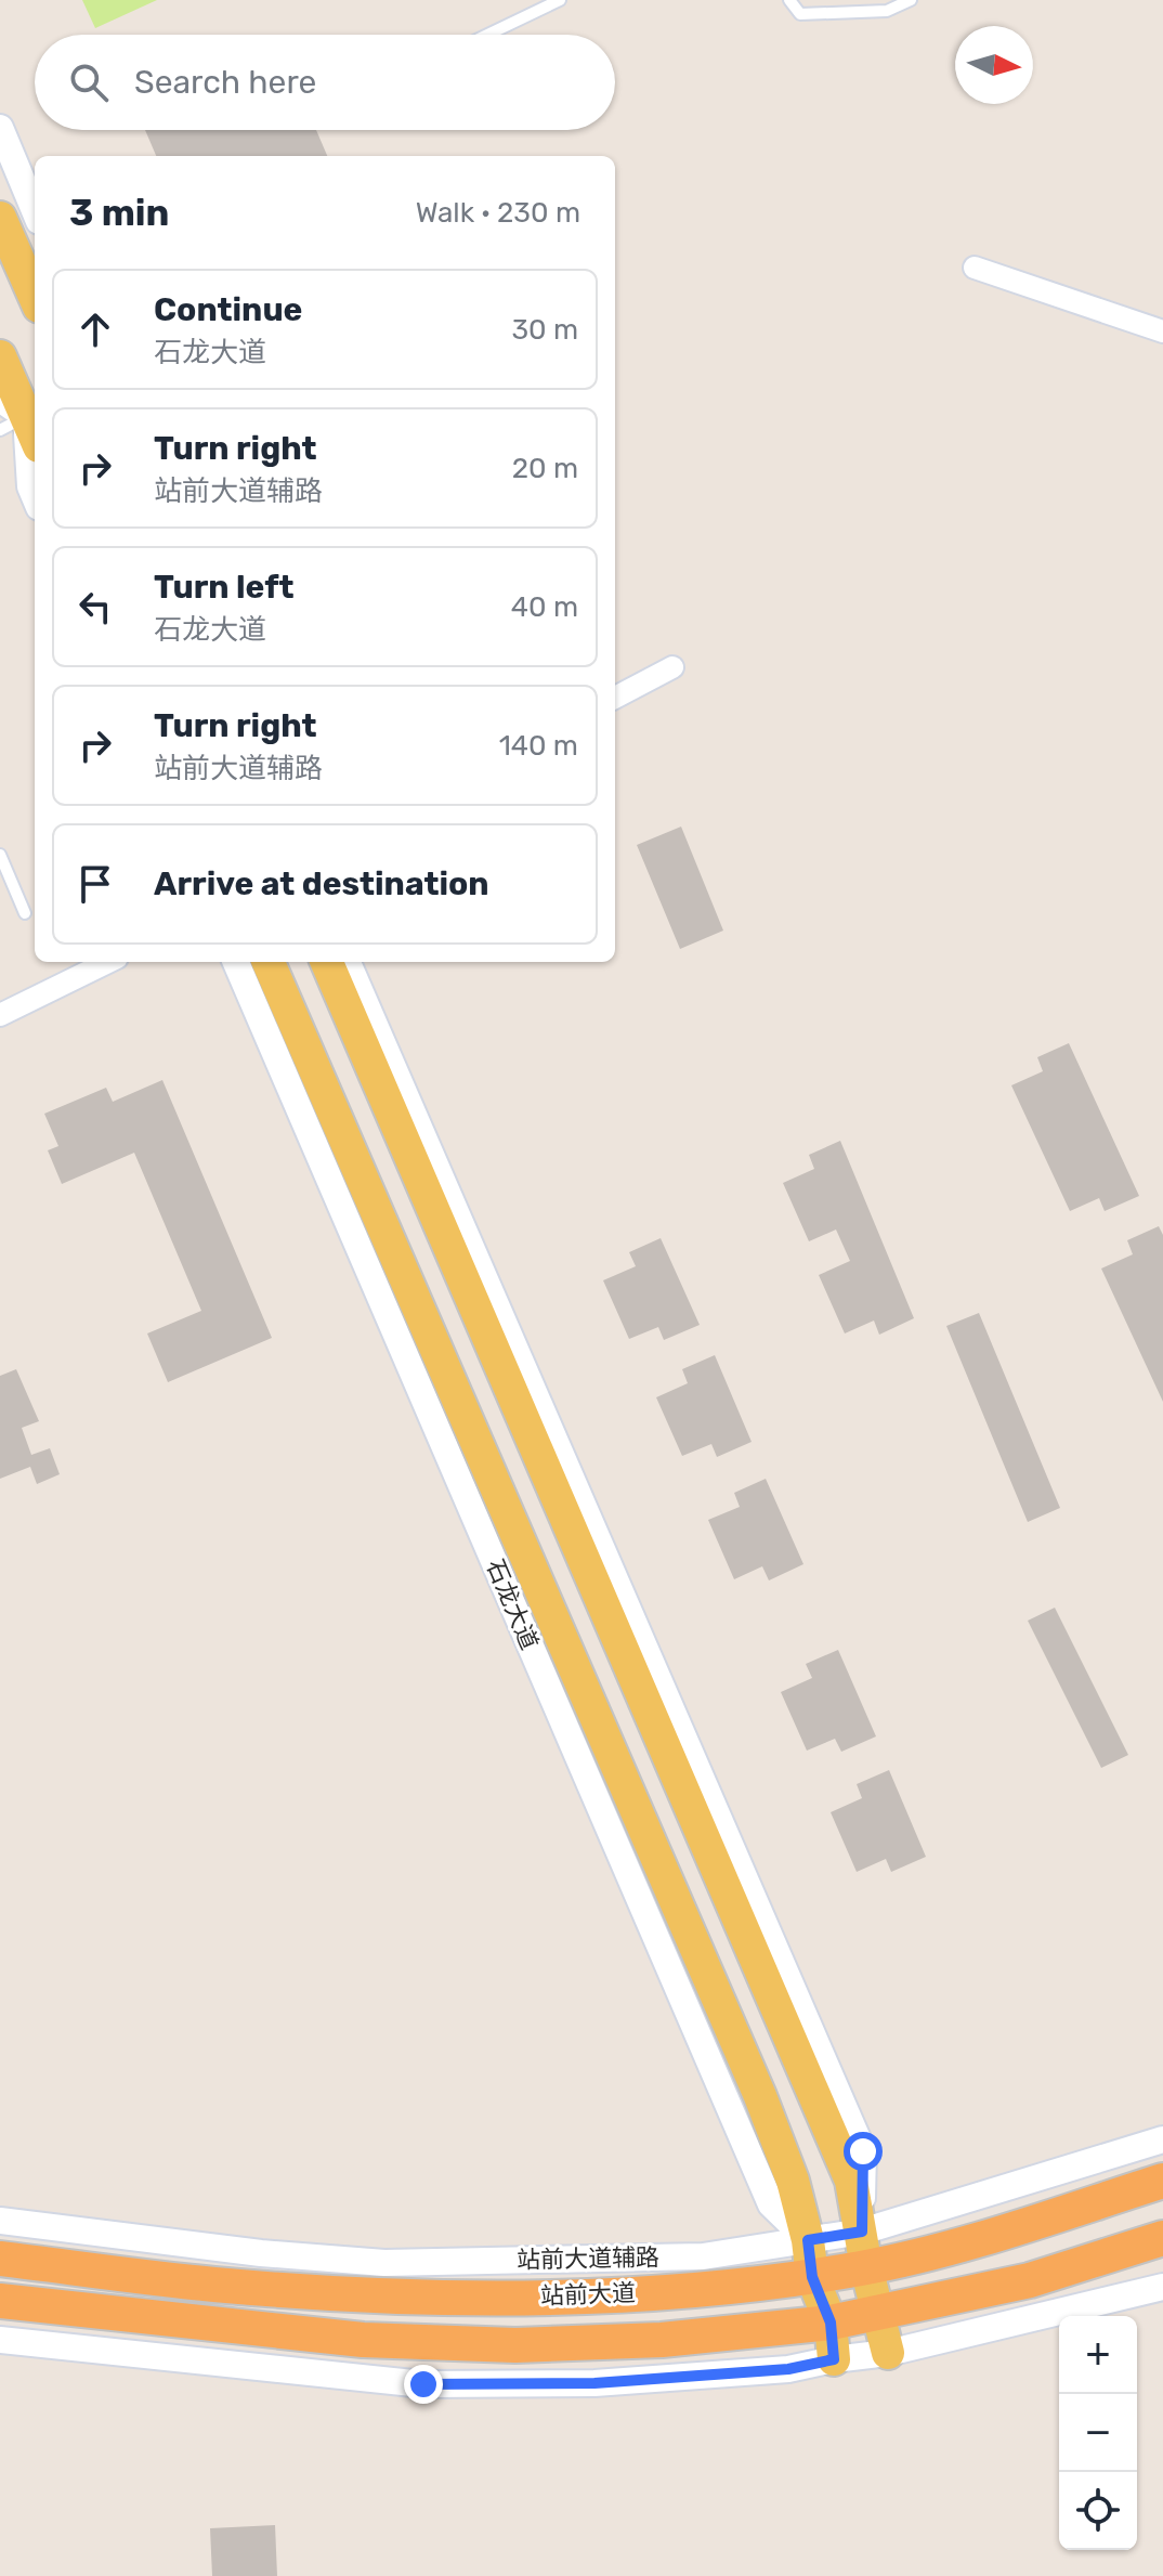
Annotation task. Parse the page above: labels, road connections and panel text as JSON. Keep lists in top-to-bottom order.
{
  "streets": {
    "highway": ["站前大道"],
    "main road": ["石龙大道"],
    "street": ["站前大道辅路"]
  },
  "crossings": [
    ["石龙大道", "站前大道辅路"],
    ["石龙大道", "站前大道"]
  ],
  "north": "right",
  "page": {
    "search": "Search here",
    "heading": ["3 min", "Walk · 230 m"],
    "list": [
      ["Continue", "石龙大道", "30 m"],
      ["Turn right", "站前大道辅路", "20 m"],
      ["Turn left", "石龙大道", "40 m"],
      ["Turn right", "站前大道辅路", "140 m"],
      "Arrive at destination"
    ],
    "map_buttons": ["+", "−"]
  }
}
